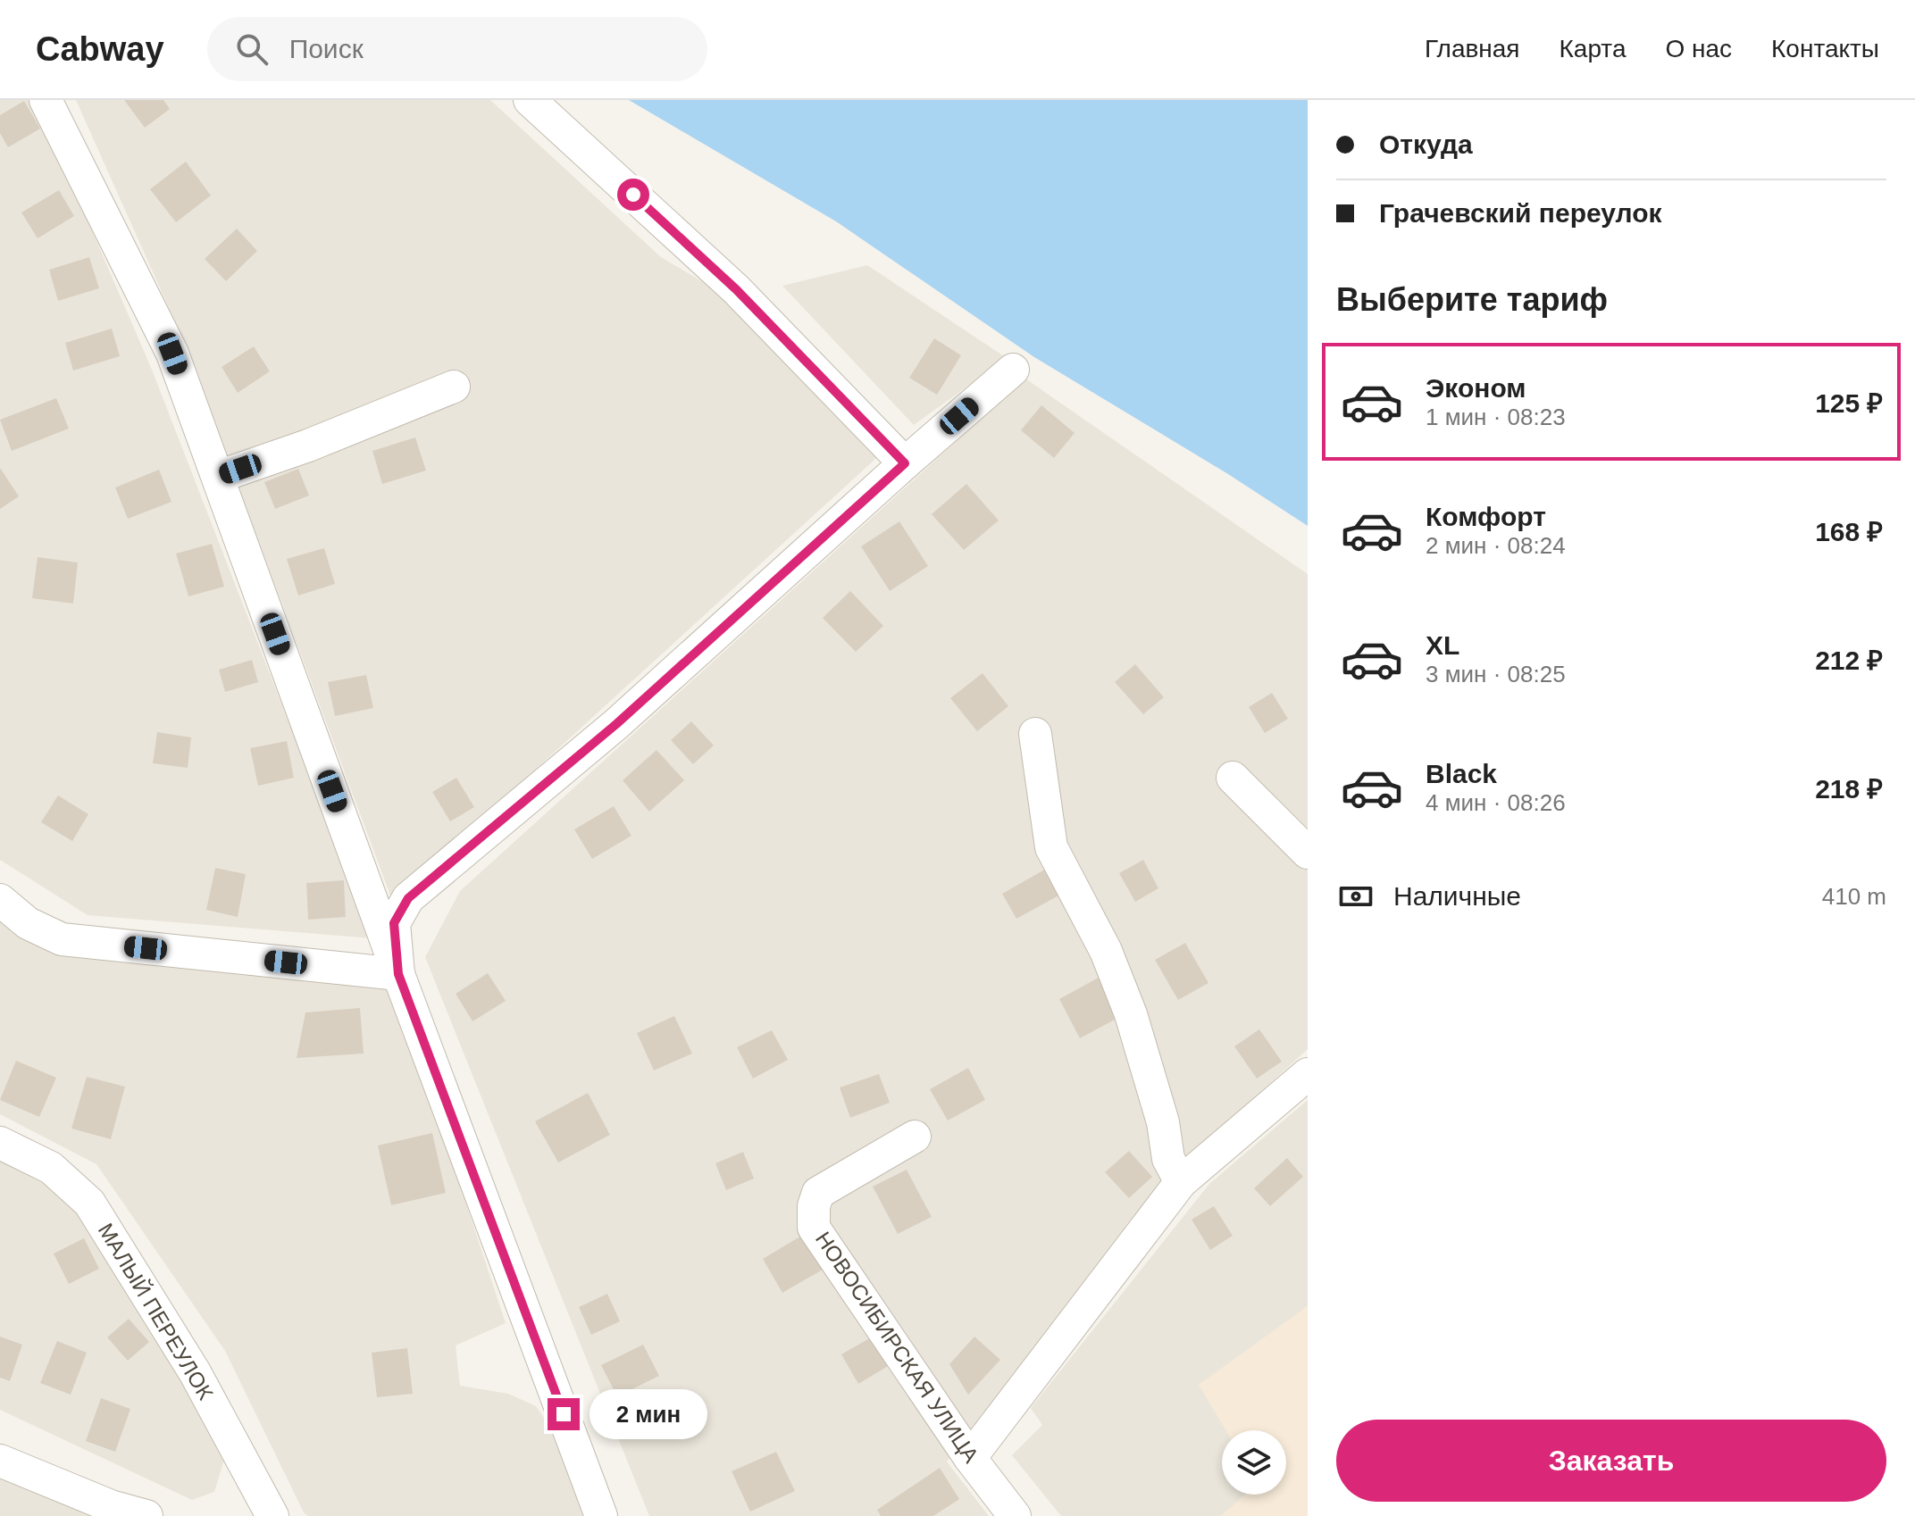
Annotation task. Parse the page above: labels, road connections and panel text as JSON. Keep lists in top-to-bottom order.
{
  "streets": {
    "street": ["МАЛЫЙ ПЕРЕУЛОК", "НОВОСИБИРСКАЯ УЛИЦА"]
  },
  "page": {
    "header": "Cabway",
    "search": "Поиск",
    "nav": [
      "Главная",
      "Карта",
      "О нас",
      "Контакты"
    ],
    "banner": ["Откуда", "Грачевский переулок"],
    "heading": "Выберите тариф",
    "list": [
      {
        "name": "Эконом",
        "note": "1 мин · 08:23",
        "value": "125 ₽"
      },
      {
        "name": "Комфорт",
        "note": "2 мин · 08:24",
        "value": "168 ₽"
      },
      {
        "name": "XL",
        "note": "3 мин · 08:25",
        "value": "212 ₽"
      },
      {
        "name": "Black",
        "note": "4 мин · 08:26",
        "value": "218 ₽"
      }
    ],
    "pay": ["Наличные", "410 m"],
    "bubble": "2 мин",
    "buttons": "Заказать"
  }
}
